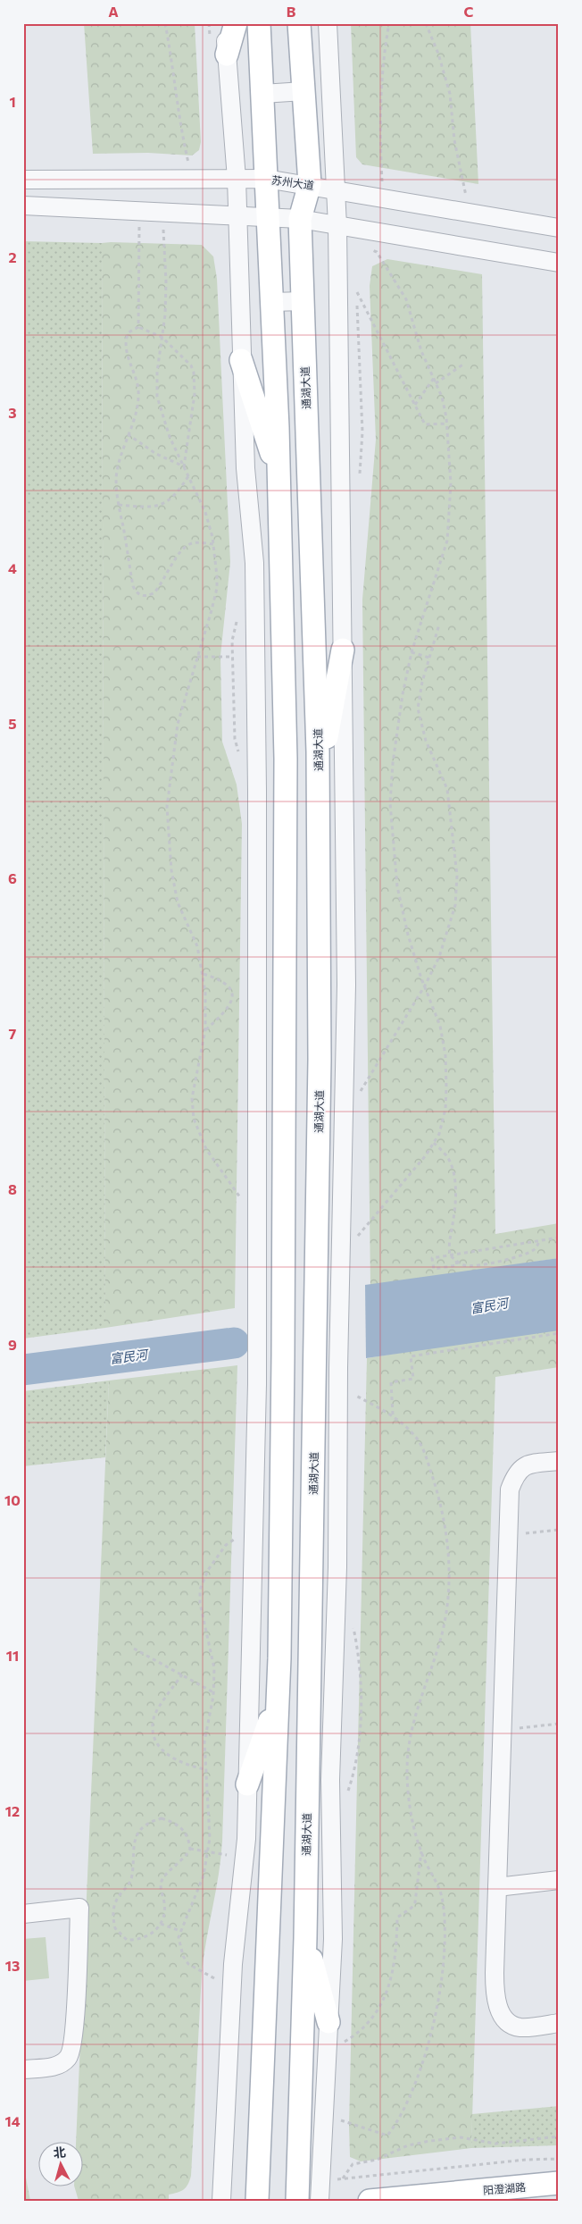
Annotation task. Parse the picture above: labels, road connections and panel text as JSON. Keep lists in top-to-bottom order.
{
  "streets": {
    "main road": ["通湖大道", "阳澄湖路"],
    "street": ["苏州大道"]
  },
  "crossings": [
    ["苏州大道", "通湖大道"]
  ],
  "water": ["富民河"],
  "north": "top",
  "grid": {
    "columns": ["A", "B", "C"],
    "rows": [
      "1",
      "2",
      "3",
      "4",
      "5",
      "6",
      "7",
      "8",
      "9",
      "10",
      "11",
      "12",
      "13",
      "14"
    ]
  }
}
